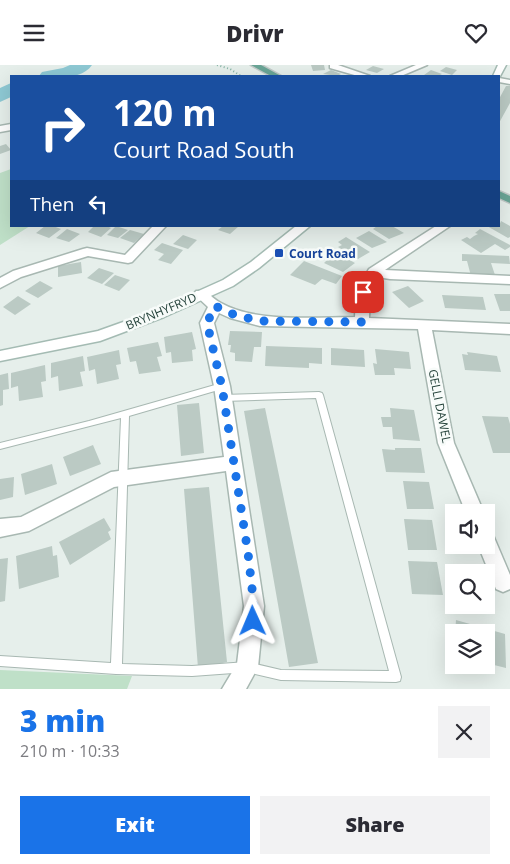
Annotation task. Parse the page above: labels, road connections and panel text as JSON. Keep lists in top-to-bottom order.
{
  "streets": {
    "street": ["BRYNHYFRYD", "GELLI DAWEL"]
  },
  "places": {
    "transit": ["Court Road"]
  },
  "page": {
    "header": "Drivr",
    "turn": ["120 m", "Court Road South"],
    "then": "Then",
    "heading": ["3 min", "210 m · 10:33"],
    "buttons": ["Exit", "Share"]
  }
}
